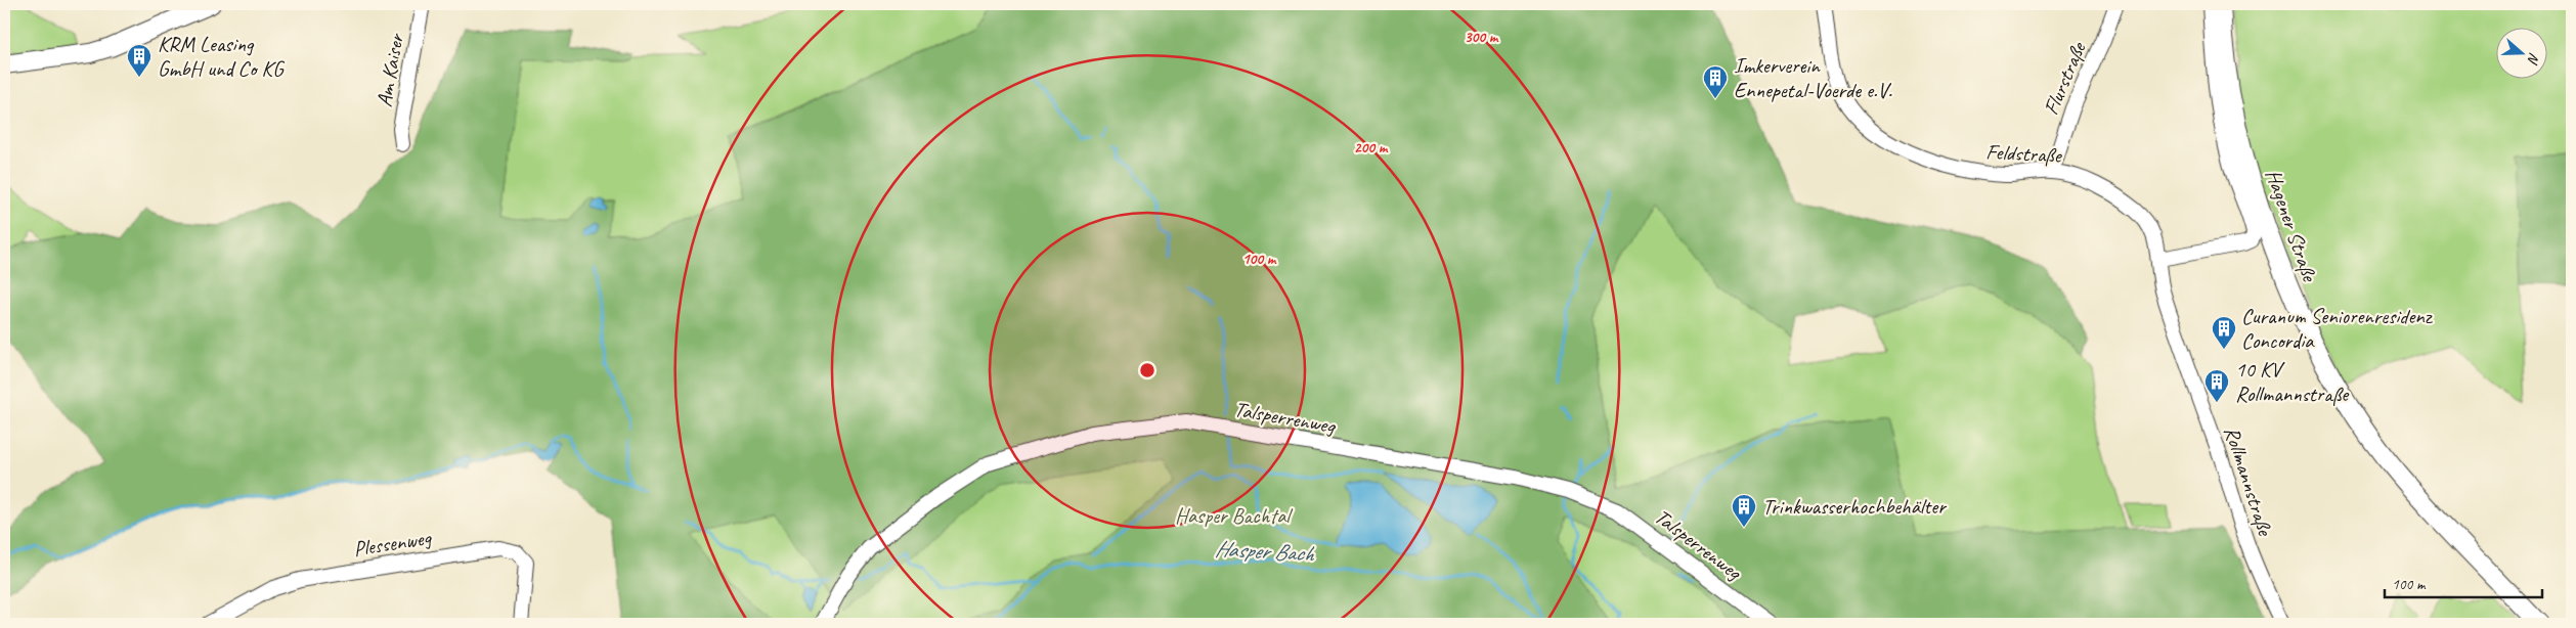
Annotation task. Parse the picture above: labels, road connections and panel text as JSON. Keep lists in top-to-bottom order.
{
  "streets": {
    "main road": ["Hagener Straße"],
    "street": [
      "Am Kaiser",
      "Flurstraße",
      "Feldstraße",
      "Talsperrenweg",
      "Rollmannstraße",
      "Plessenweg"
    ]
  },
  "crossings": [
    ["Flurstraße", "Feldstraße"],
    ["Feldstraße", "Rollmannstraße"]
  ],
  "water": ["Hasper Bach"],
  "parks": ["Hasper Bachtal"],
  "places": {
    "building": [
      "KRM Leasing GmbH und Co KG",
      "Imkerverein Ennepetal-Voerde e.V.",
      "Curanum Seniorenresidenz Concordia",
      "10 KV Rollmannstraße",
      "Trinkwasserhochbehälter"
    ]
  },
  "scale_bar": "100 m",
  "north": "right",
  "rings": ["300 m", "200 m", "100 m"]
}
